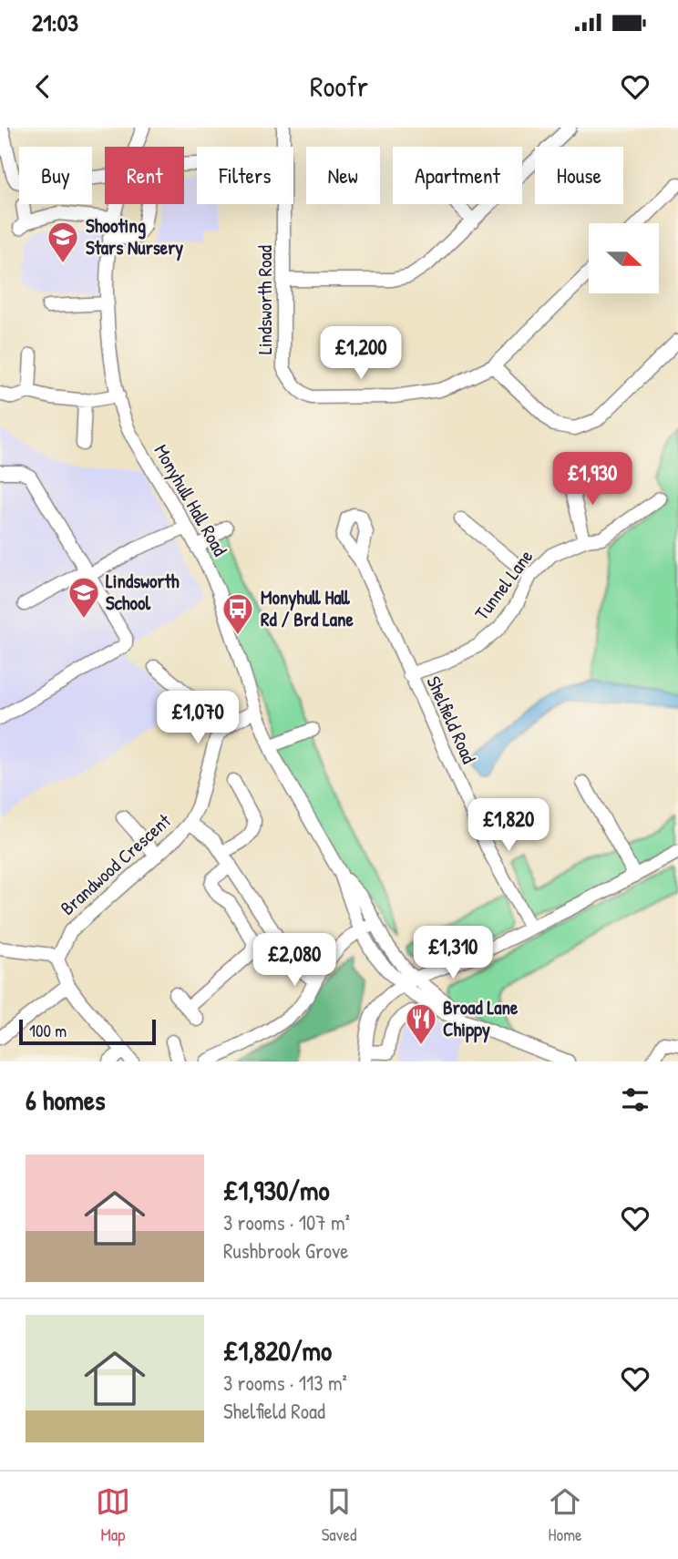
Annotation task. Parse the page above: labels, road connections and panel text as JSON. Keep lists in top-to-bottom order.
{
  "streets": {
    "street": [
      "Lindsworth Road",
      "Monyhull Hall Road",
      "Tunnel Lane",
      "Shelfield Road",
      "Brandwood Crescent"
    ]
  },
  "crossings": [
    ["Tunnel Lane", "Shelfield Road"]
  ],
  "places": {
    "school or university": ["Shooting Stars Nursery", "Lindsworth School"],
    "bus stop": ["Monyhull Hall Rd / Brd Lane"],
    "restaurant": ["Broad Lane Chippy"]
  },
  "scale_bar": "100 m",
  "north": "right",
  "page": {
    "status": "21:03",
    "header": "Roofr",
    "chip": [
      "Buy",
      "Rent",
      "Filters",
      "New",
      "Apartment",
      "House"
    ],
    "price": [
      "£1,200",
      "£1,930",
      "£1,070",
      "£1,820",
      "£1,310",
      "£2,080"
    ],
    "scale": "100 m",
    "heading": "6 homes",
    "list": [
      {
        "name": "£1,930/mo",
        "note": "3 rooms · 107 m² · Rushbrook Grove"
      },
      {
        "name": "£1,820/mo",
        "note": "3 rooms · 113 m² · Shelfield Road"
      }
    ],
    "tabs": ["Map", "Saved", "Home"]
  }
}
